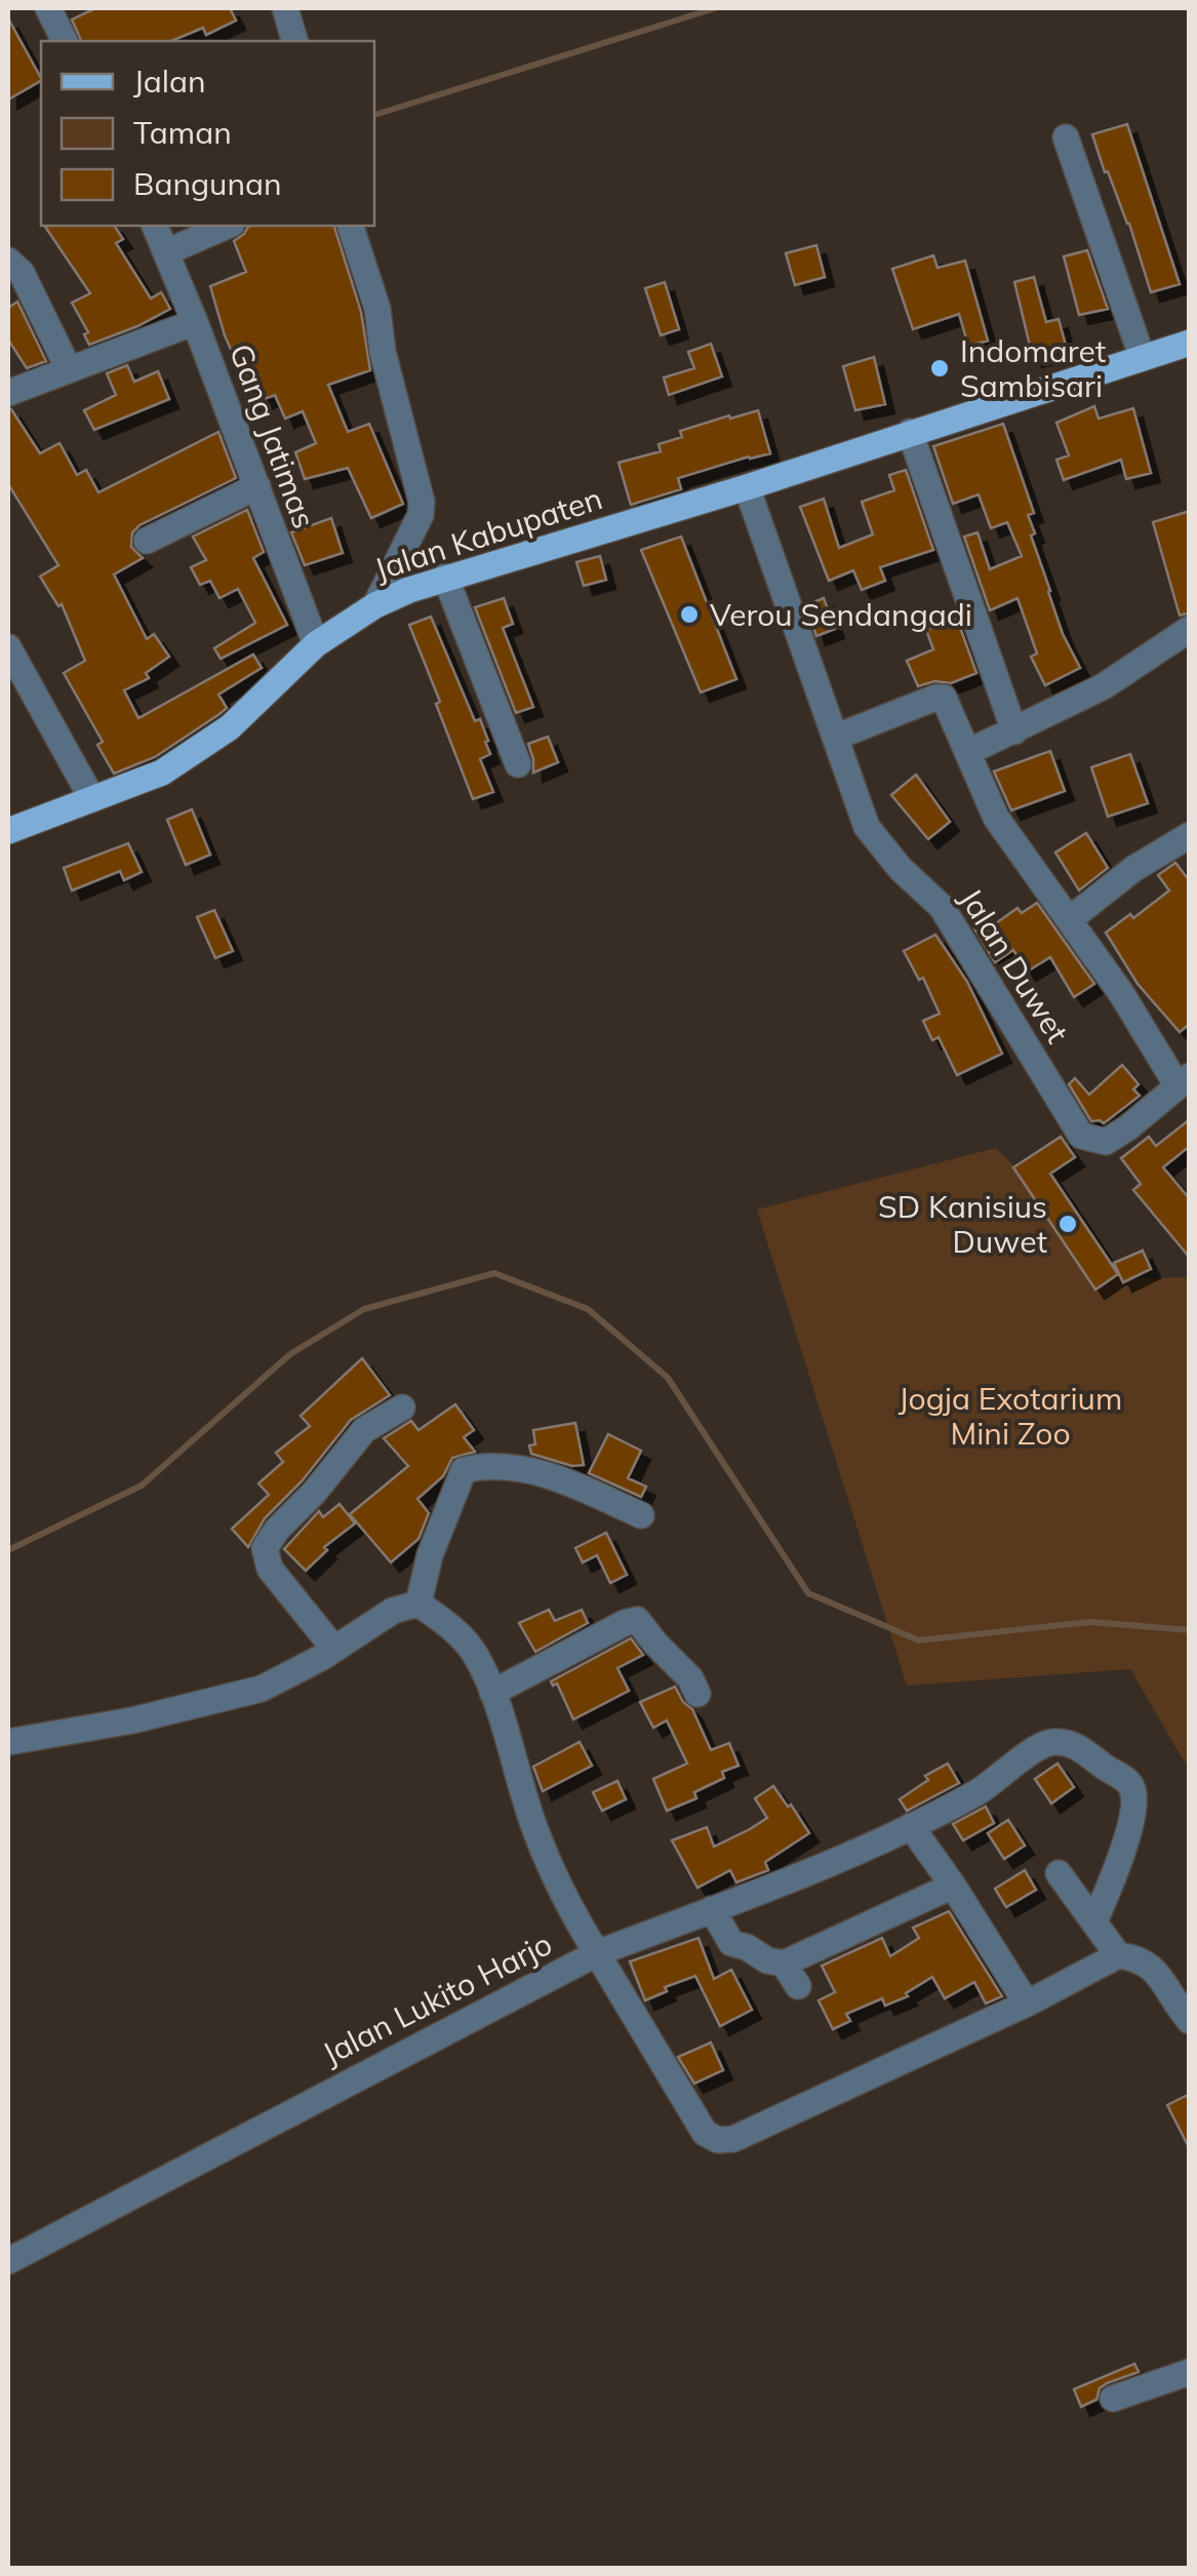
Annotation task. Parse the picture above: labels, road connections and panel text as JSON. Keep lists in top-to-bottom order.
{
  "streets": {
    "main road": ["Jalan Kabupaten"],
    "street": ["Gang Jatimas", "Jalan Duwet", "Jalan Lukito Harjo"]
  },
  "crossings": [
    ["Gang Jatimas", "Jalan Kabupaten"],
    ["Jalan Kabupaten", "Jalan Duwet"]
  ],
  "parks": ["Jogja Exotarium Mini Zoo"],
  "places": ["Indomaret Sambisari", "Verou Sendangadi", "SD Kanisius Duwet"],
  "legend": ["Jalan", "Taman", "Bangunan"]
}
